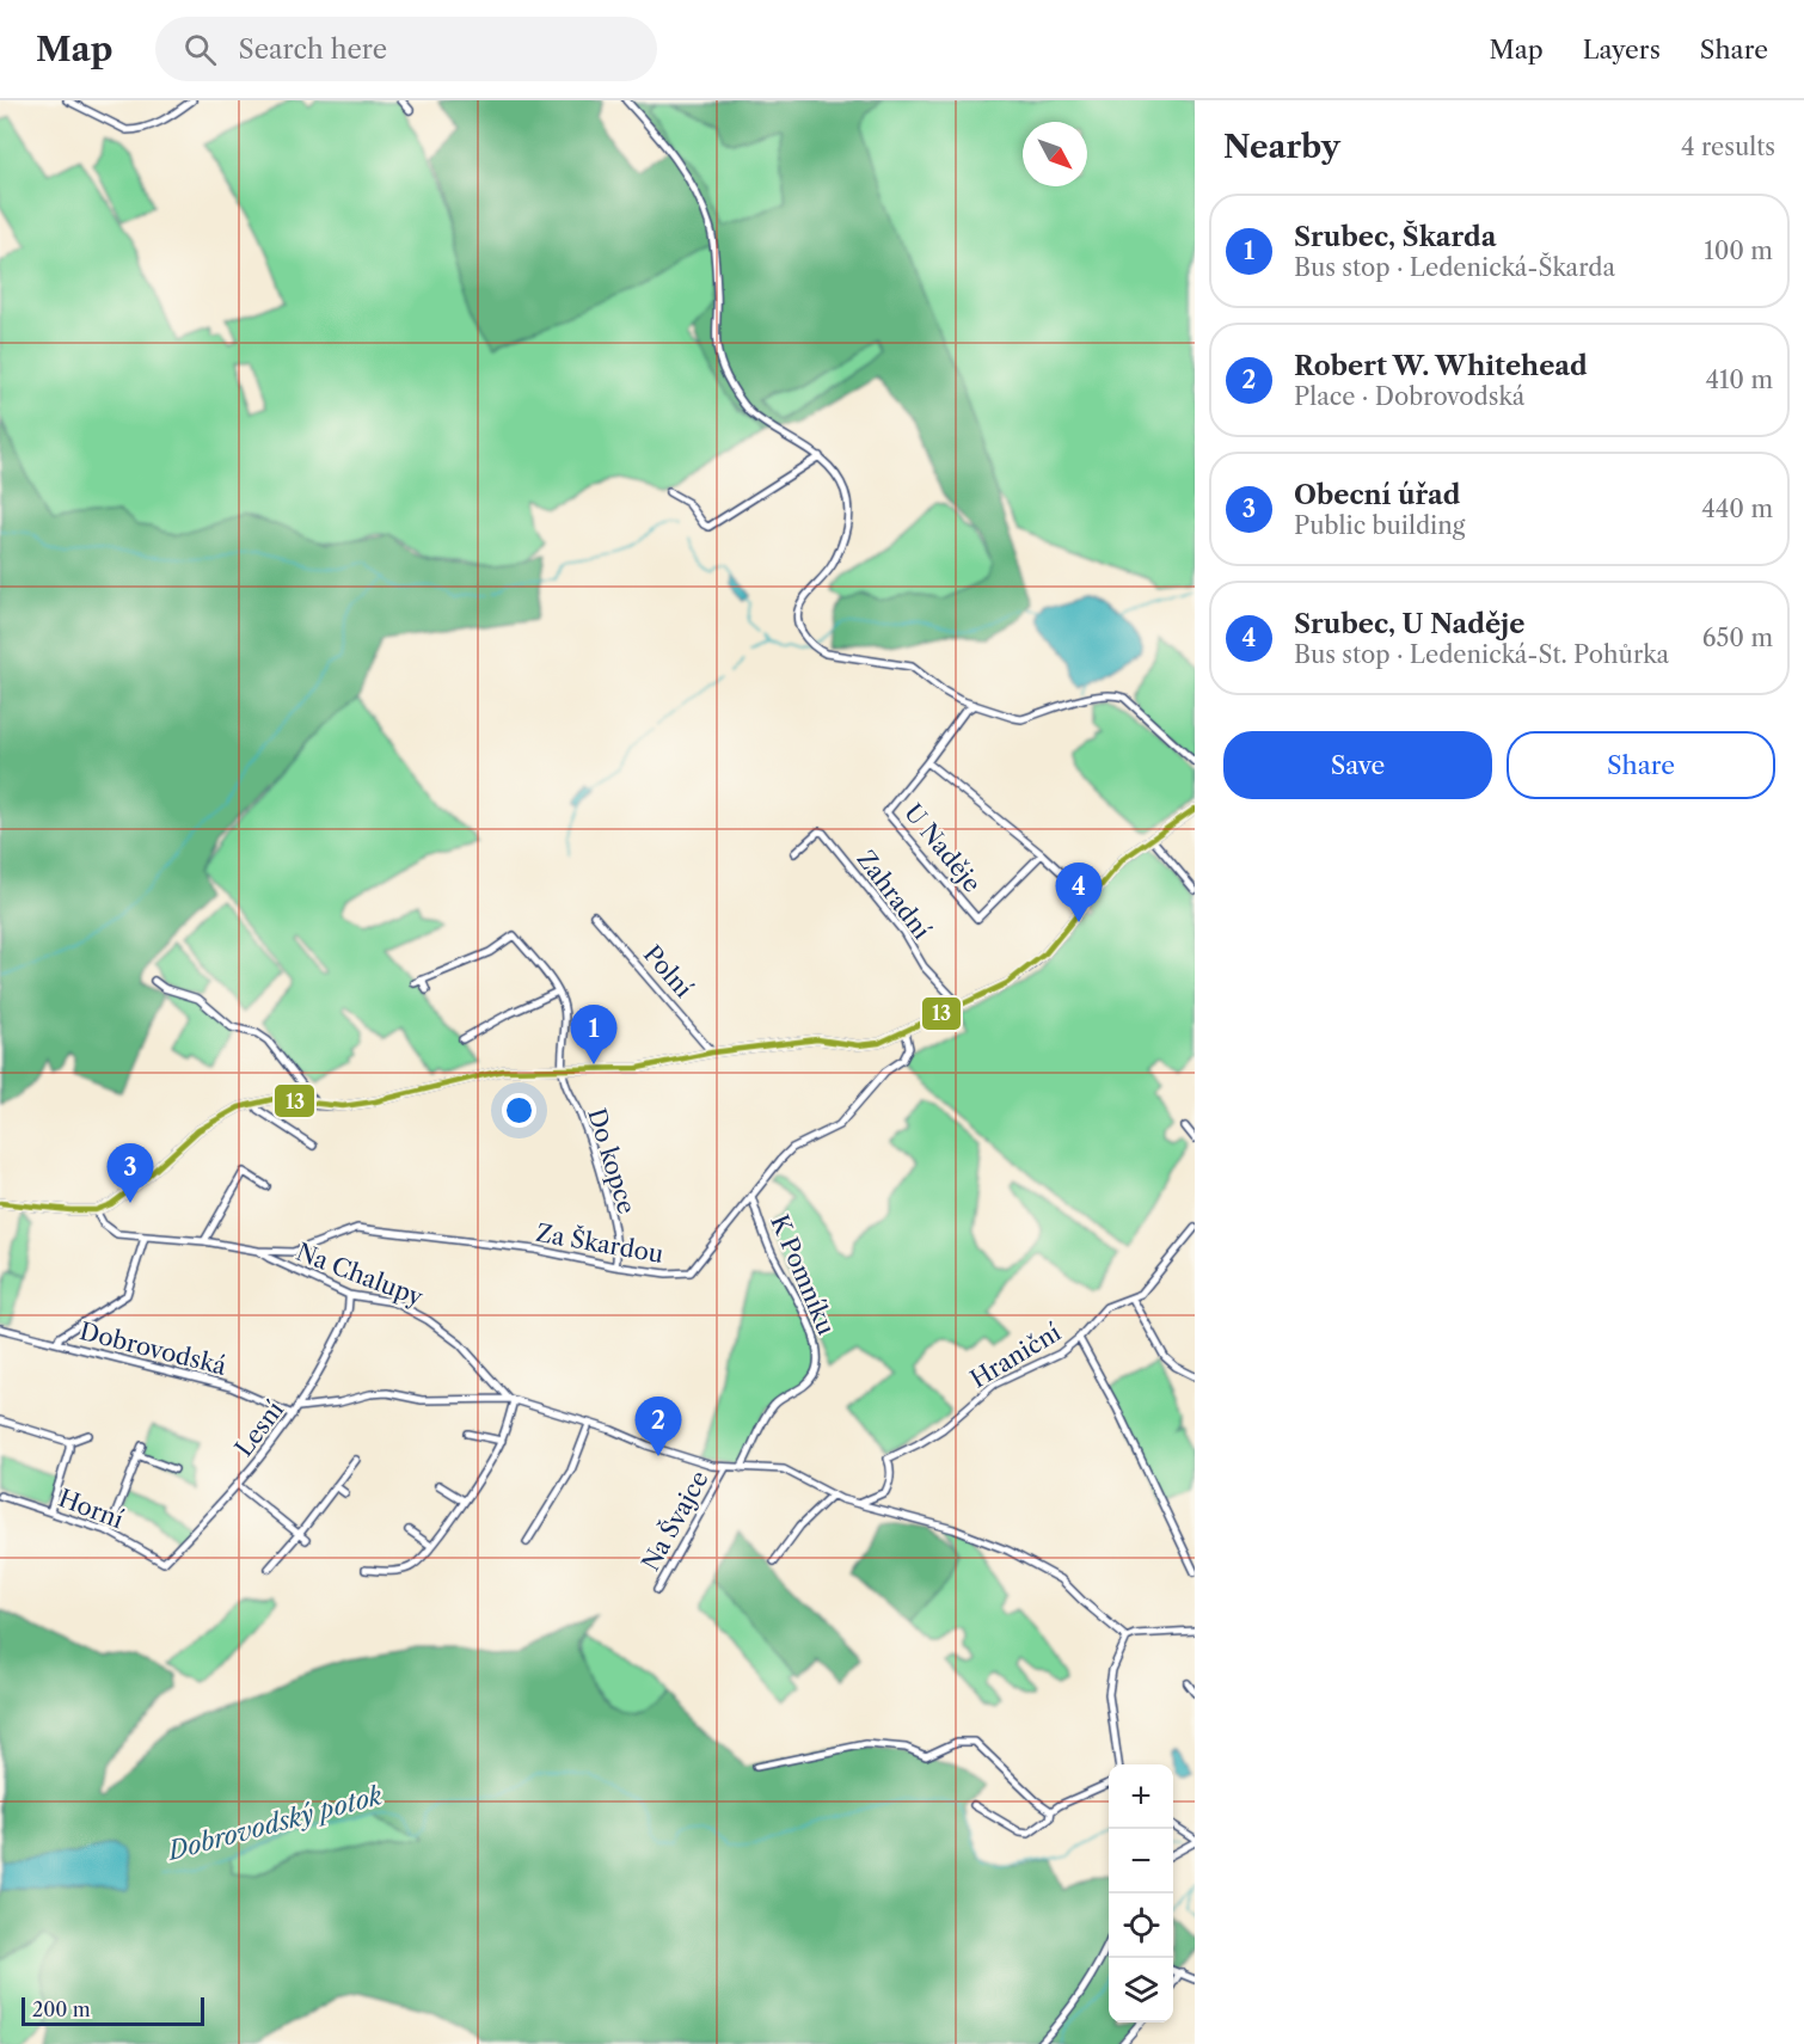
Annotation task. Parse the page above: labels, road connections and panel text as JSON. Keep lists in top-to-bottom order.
{
  "streets": {
    "street": [
      "U Naděje",
      "Zahradní",
      "Polní",
      "Do kopce",
      "Za Škardou",
      "Na Chalupy",
      "K Pomníku",
      "Dobrovodská",
      "Hraniční",
      "Lesní",
      "Horní",
      "Na Švajce"
    ]
  },
  "crossings": [
    ["Do kopce", "Za Škardou"],
    ["Za Škardou", "Na Chalupy"],
    ["Za Škardou", "K Pomníku"],
    ["Na Chalupy", "Lesní"],
    ["Dobrovodská", "Lesní"],
    ["Lesní", "Horní"]
  ],
  "water": ["Dobrovodský potok"],
  "lines": ["transit line 13"],
  "scale_bar": "200 m",
  "north": "bottom right",
  "page": {
    "header": "Map",
    "search": "Search here",
    "nav": ["Map", "Layers", "Share"],
    "heading": ["Nearby", "4 results"],
    "list": [
      {
        "mark": "1",
        "name": "Srubec, Škarda",
        "note": "Bus stop · Ledenická-Škarda",
        "value": "100 m"
      },
      {
        "mark": "2",
        "name": "Robert W. Whitehead",
        "note": "Place · Dobrovodská",
        "value": "410 m"
      },
      {
        "mark": "3",
        "name": "Obecní úřad",
        "note": "Public building",
        "value": "440 m"
      },
      {
        "mark": "4",
        "name": "Srubec, U Naděje",
        "note": "Bus stop · Ledenická-St. Pohůrka",
        "value": "650 m"
      }
    ],
    "buttons": ["Save", "Share"],
    "pins": [
      "4",
      "1",
      "3",
      "2"
    ],
    "map_buttons": ["+", "−"],
    "scale": "200 m"
  }
}
